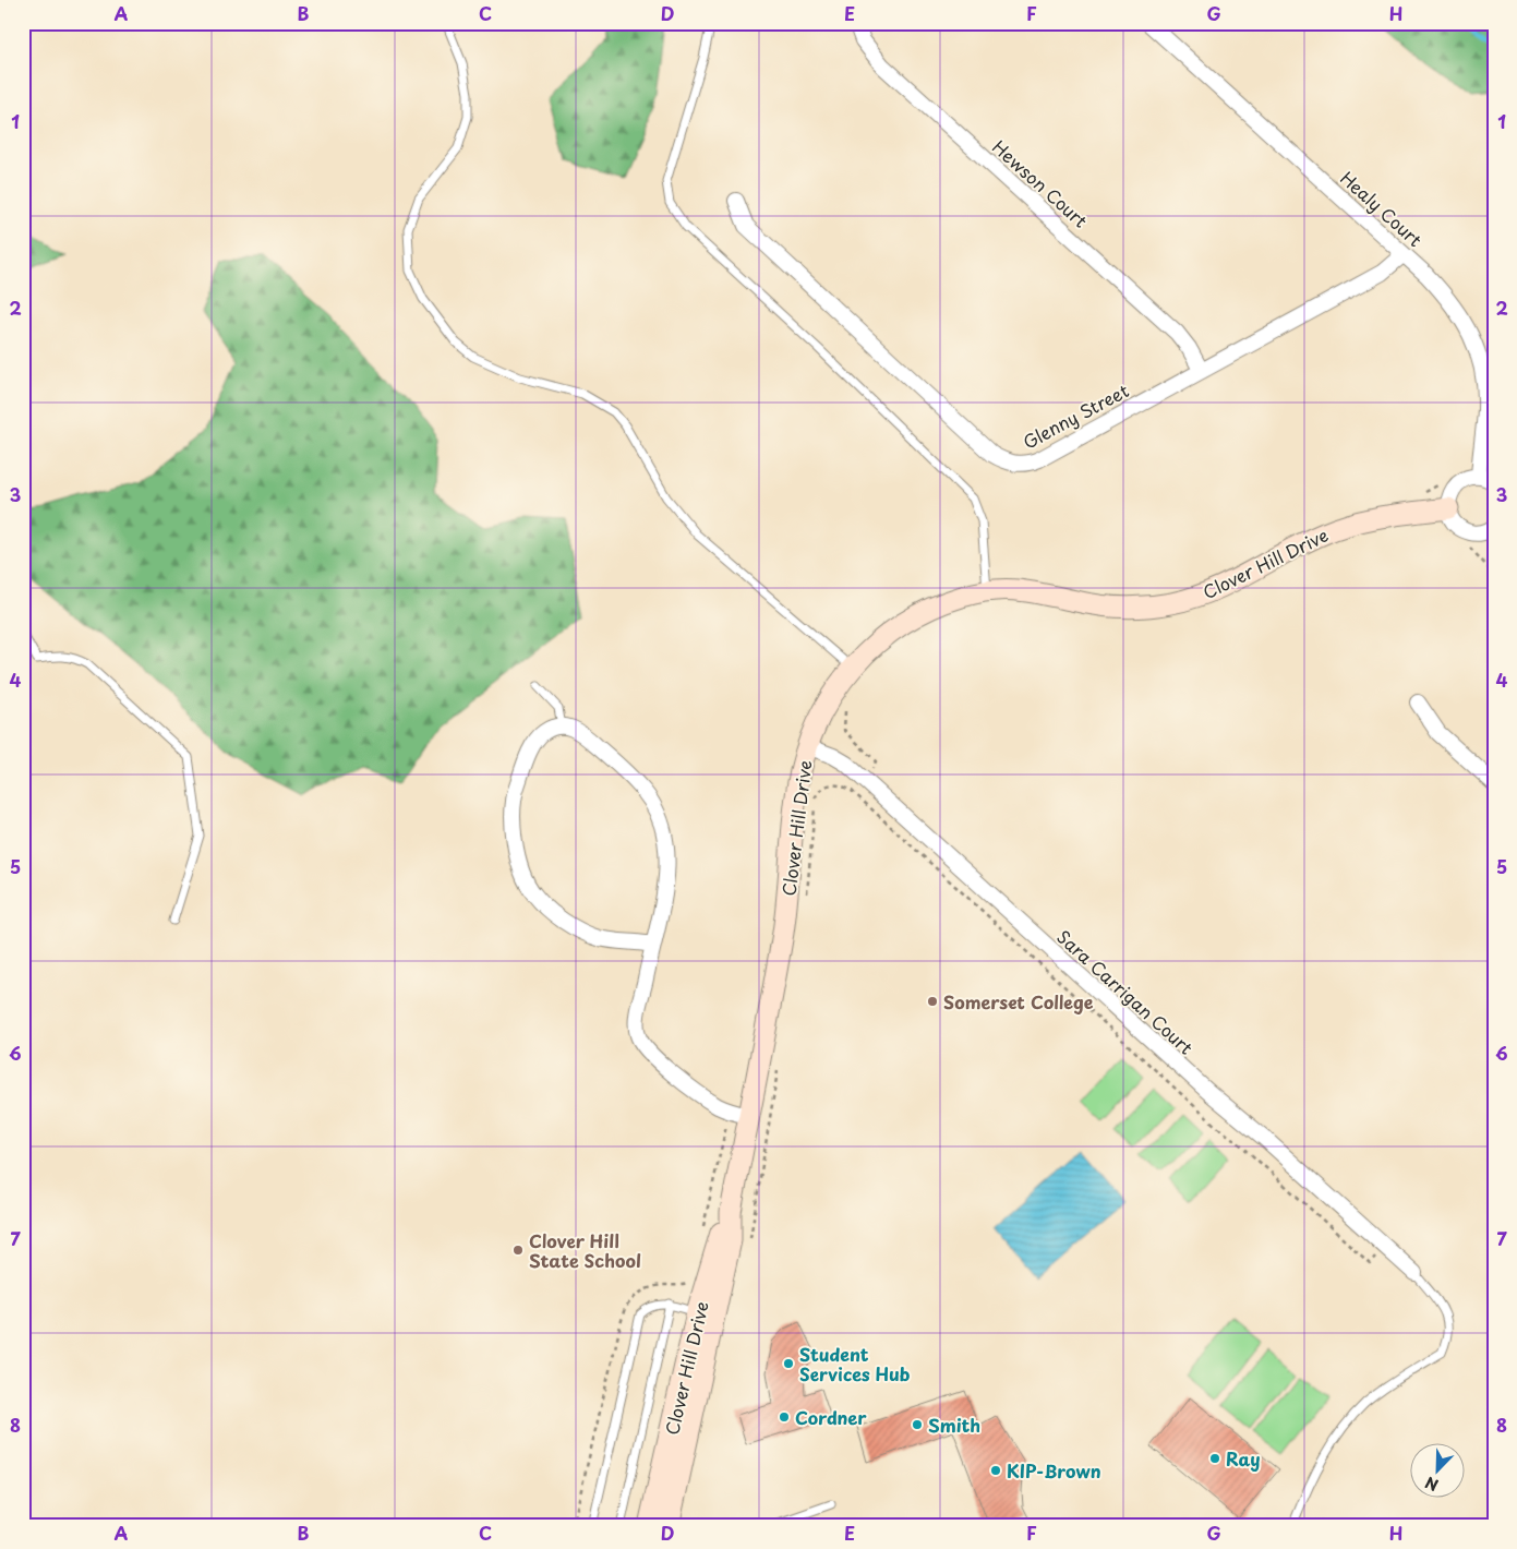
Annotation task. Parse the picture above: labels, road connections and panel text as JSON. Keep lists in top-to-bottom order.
{
  "streets": {
    "street": [
      "Hewson Court",
      "Healy Court",
      "Glenny Street",
      "Clover Hill Drive",
      "Sara Carrigan Court"
    ]
  },
  "crossings": [
    ["Hewson Court", "Glenny Street"],
    ["Healy Court", "Glenny Street"],
    ["Clover Hill Drive", "Sara Carrigan Court"]
  ],
  "places": [
    "Somerset College",
    "Clover Hill State School",
    "Student Services Hub",
    "Cordner",
    "Smith",
    "Ray",
    "KIP-Brown"
  ],
  "north": "bottom left",
  "grid": {
    "columns": [
      "A",
      "B",
      "C",
      "D",
      "E",
      "F",
      "G",
      "H"
    ],
    "rows": [
      "1",
      "2",
      "3",
      "4",
      "5",
      "6",
      "7",
      "8"
    ]
  }
}
